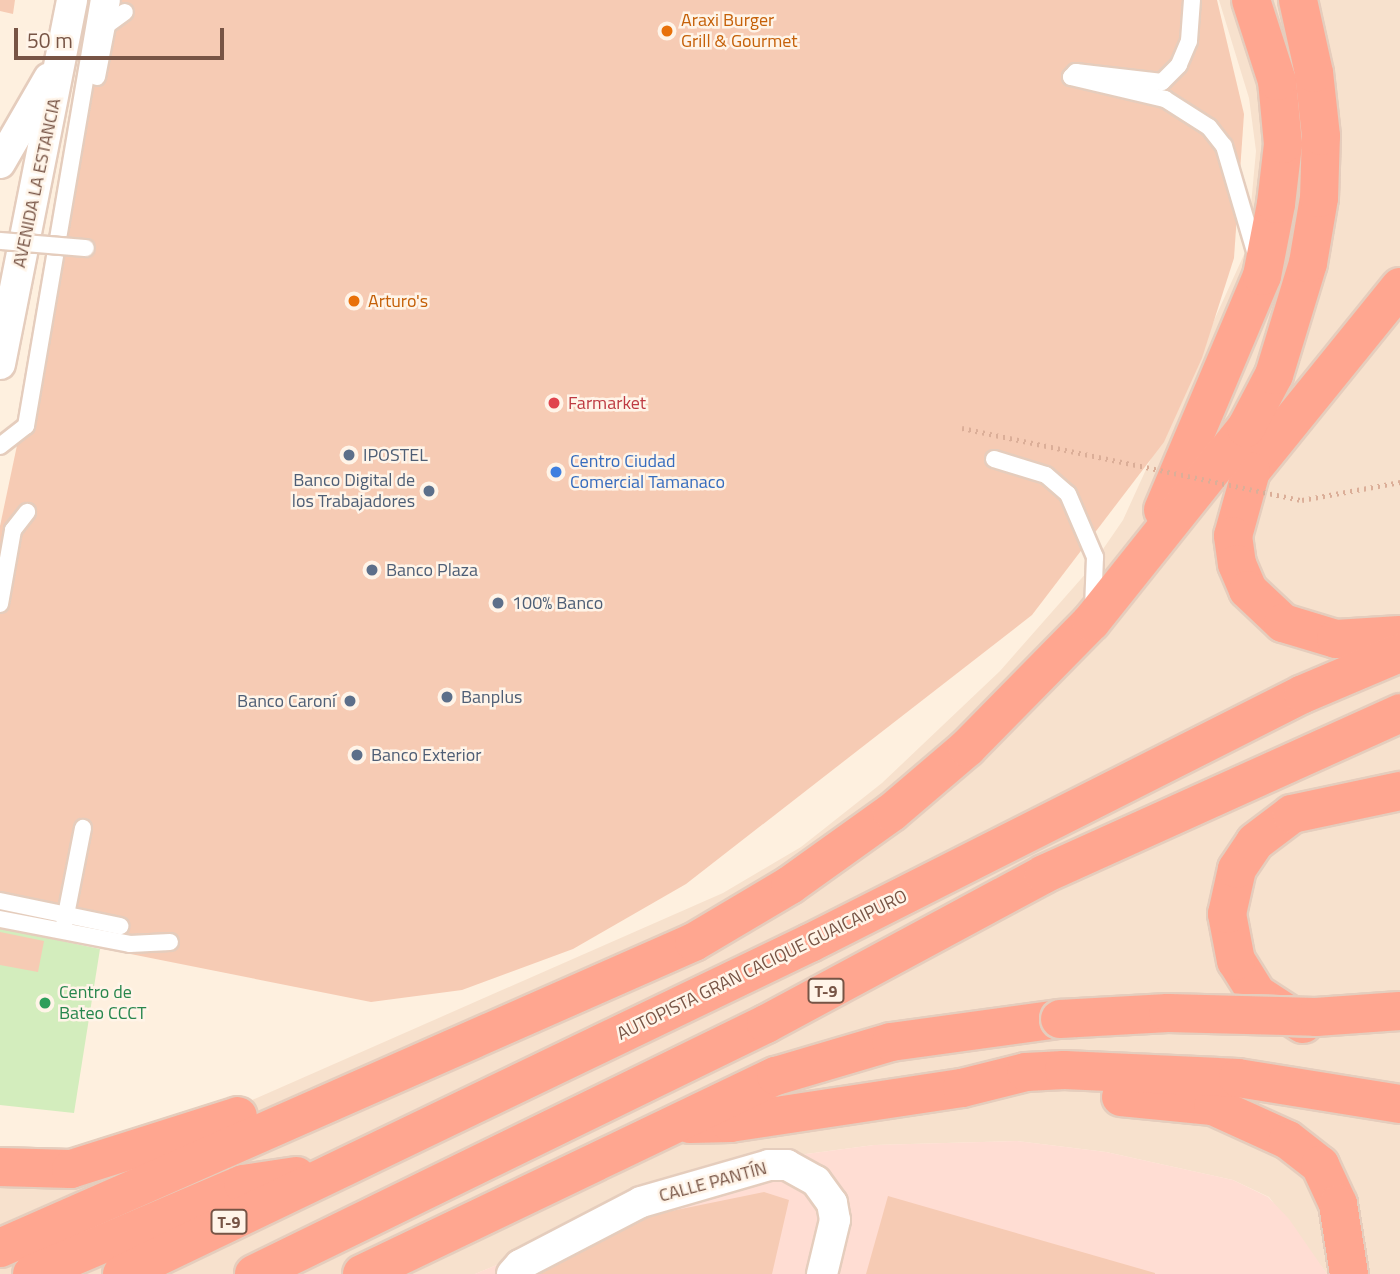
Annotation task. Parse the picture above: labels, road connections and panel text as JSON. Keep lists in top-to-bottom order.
{
  "streets": {
    "highway": ["AUTOPISTA GRAN CACIQUE GUAICAIPURO", "T-9"],
    "street": ["AVENIDA LA ESTANCIA", "CALLE PANTÍN"]
  },
  "places": [
    "Araxi Burger Grill & Gourmet",
    "Arturo's",
    "Farmarket",
    "IPOSTEL",
    "Centro Ciudad Comercial Tamanaco",
    "Banco Digital de los Trabajadores",
    "Banco Plaza",
    "100% Banco",
    "Banplus",
    "Banco Caroní",
    "Banco Exterior",
    "Centro de Bateo CCCT"
  ],
  "scale_bar": "50 m"
}
